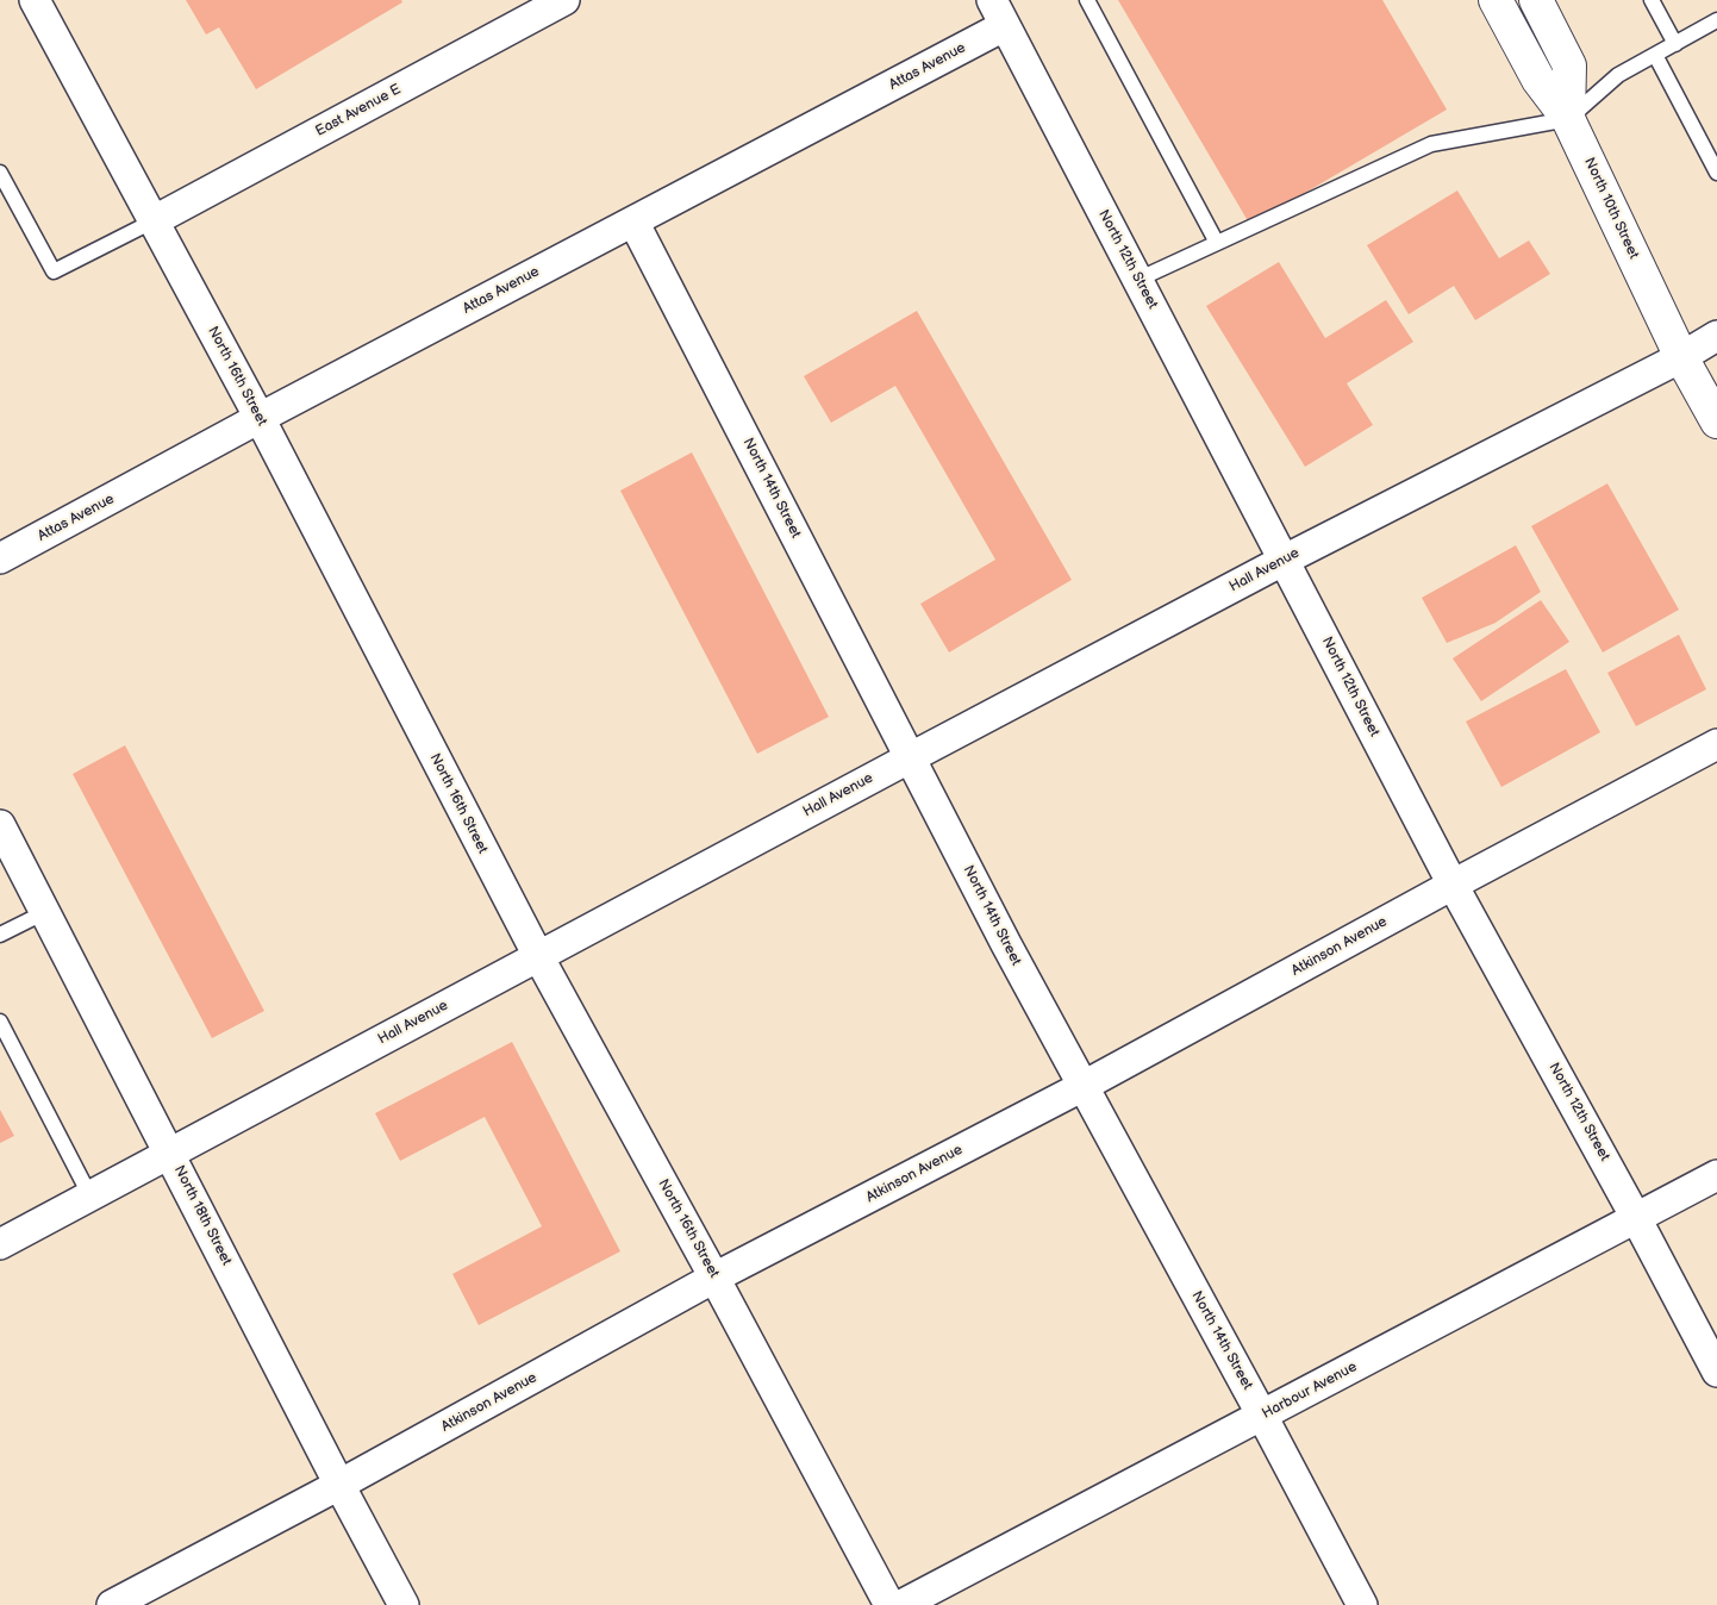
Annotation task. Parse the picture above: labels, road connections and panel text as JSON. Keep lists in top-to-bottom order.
{
  "streets": {
    "street": [
      "Attas Avenue",
      "East Avenue E",
      "North 10th Street",
      "North 12th Street",
      "North 16th Street",
      "North 14th Street",
      "Hall Avenue",
      "Atkinson Avenue",
      "North 18th Street",
      "Harbour Avenue"
    ]
  },
  "crossings": [
    ["Attas Avenue", "North 12th Street"],
    ["Attas Avenue", "North 16th Street"],
    ["Attas Avenue", "North 14th Street"],
    ["East Avenue E", "North 16th Street"],
    ["North 10th Street", "Hall Avenue"],
    ["North 12th Street", "Hall Avenue"],
    ["North 12th Street", "Atkinson Avenue"],
    ["North 12th Street", "Harbour Avenue"],
    ["North 16th Street", "Hall Avenue"],
    ["North 16th Street", "Atkinson Avenue"],
    ["North 14th Street", "Hall Avenue"],
    ["North 14th Street", "Atkinson Avenue"],
    ["North 14th Street", "Harbour Avenue"],
    ["Hall Avenue", "North 18th Street"],
    ["Atkinson Avenue", "North 18th Street"]
  ]
}
